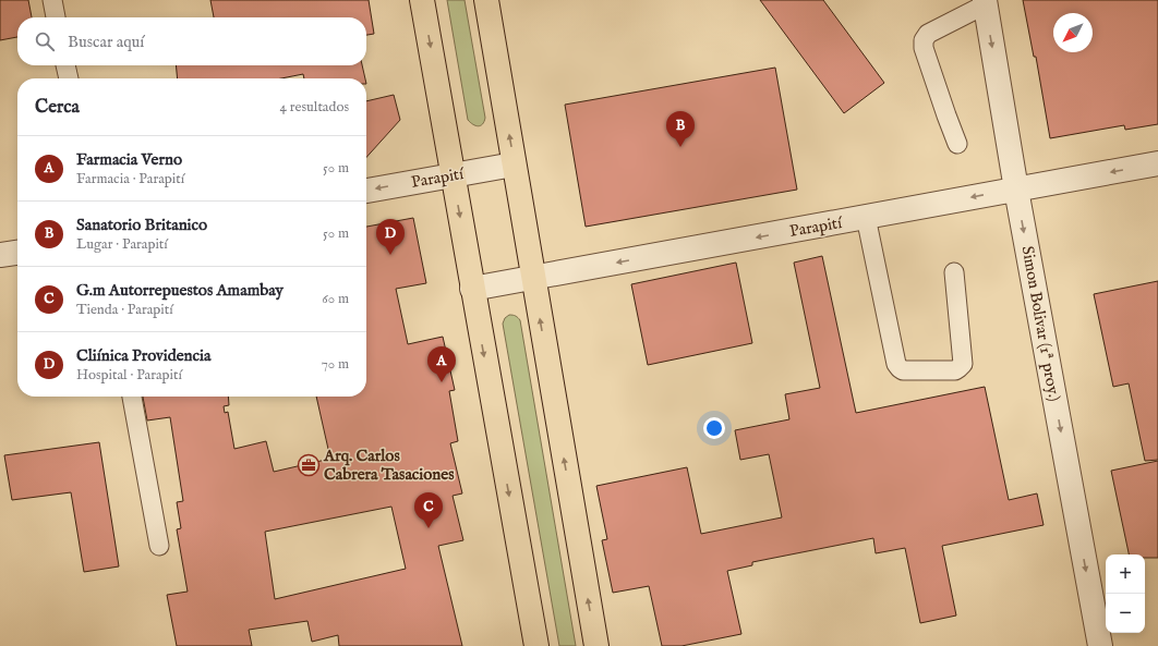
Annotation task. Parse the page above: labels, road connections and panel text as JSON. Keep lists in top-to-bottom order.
{
  "streets": {
    "street": ["Parapití", "Simon Bolivar (1ª proy.)"]
  },
  "crossings": [
    ["Parapití", "Simon Bolivar (1ª proy.)"]
  ],
  "one_way": ["Parapití", "Simon Bolivar (1ª proy.)"],
  "places": {
    "office": ["Arq. Carlos Cabrera Tasaciones"]
  },
  "north": "bottom left",
  "page": {
    "search": "Buscar aquí",
    "heading": ["Cerca", "4 resultados"],
    "pins": [
      "B",
      "D",
      "A",
      "C"
    ],
    "list": [
      {
        "mark": "A",
        "name": "Farmacia Verno",
        "note": "Farmacia · Parapití",
        "value": "50 m"
      },
      {
        "mark": "B",
        "name": "Sanatorio Britanico",
        "note": "Lugar · Parapití",
        "value": "50 m"
      },
      {
        "mark": "C",
        "name": "G.m Autorrepuestos Amambay",
        "note": "Tienda · Parapití",
        "value": "60 m"
      },
      {
        "mark": "D",
        "name": "Cliínica Providencia",
        "note": "Hospital · Parapití",
        "value": "70 m"
      }
    ],
    "map_buttons": ["+", "−"]
  }
}
